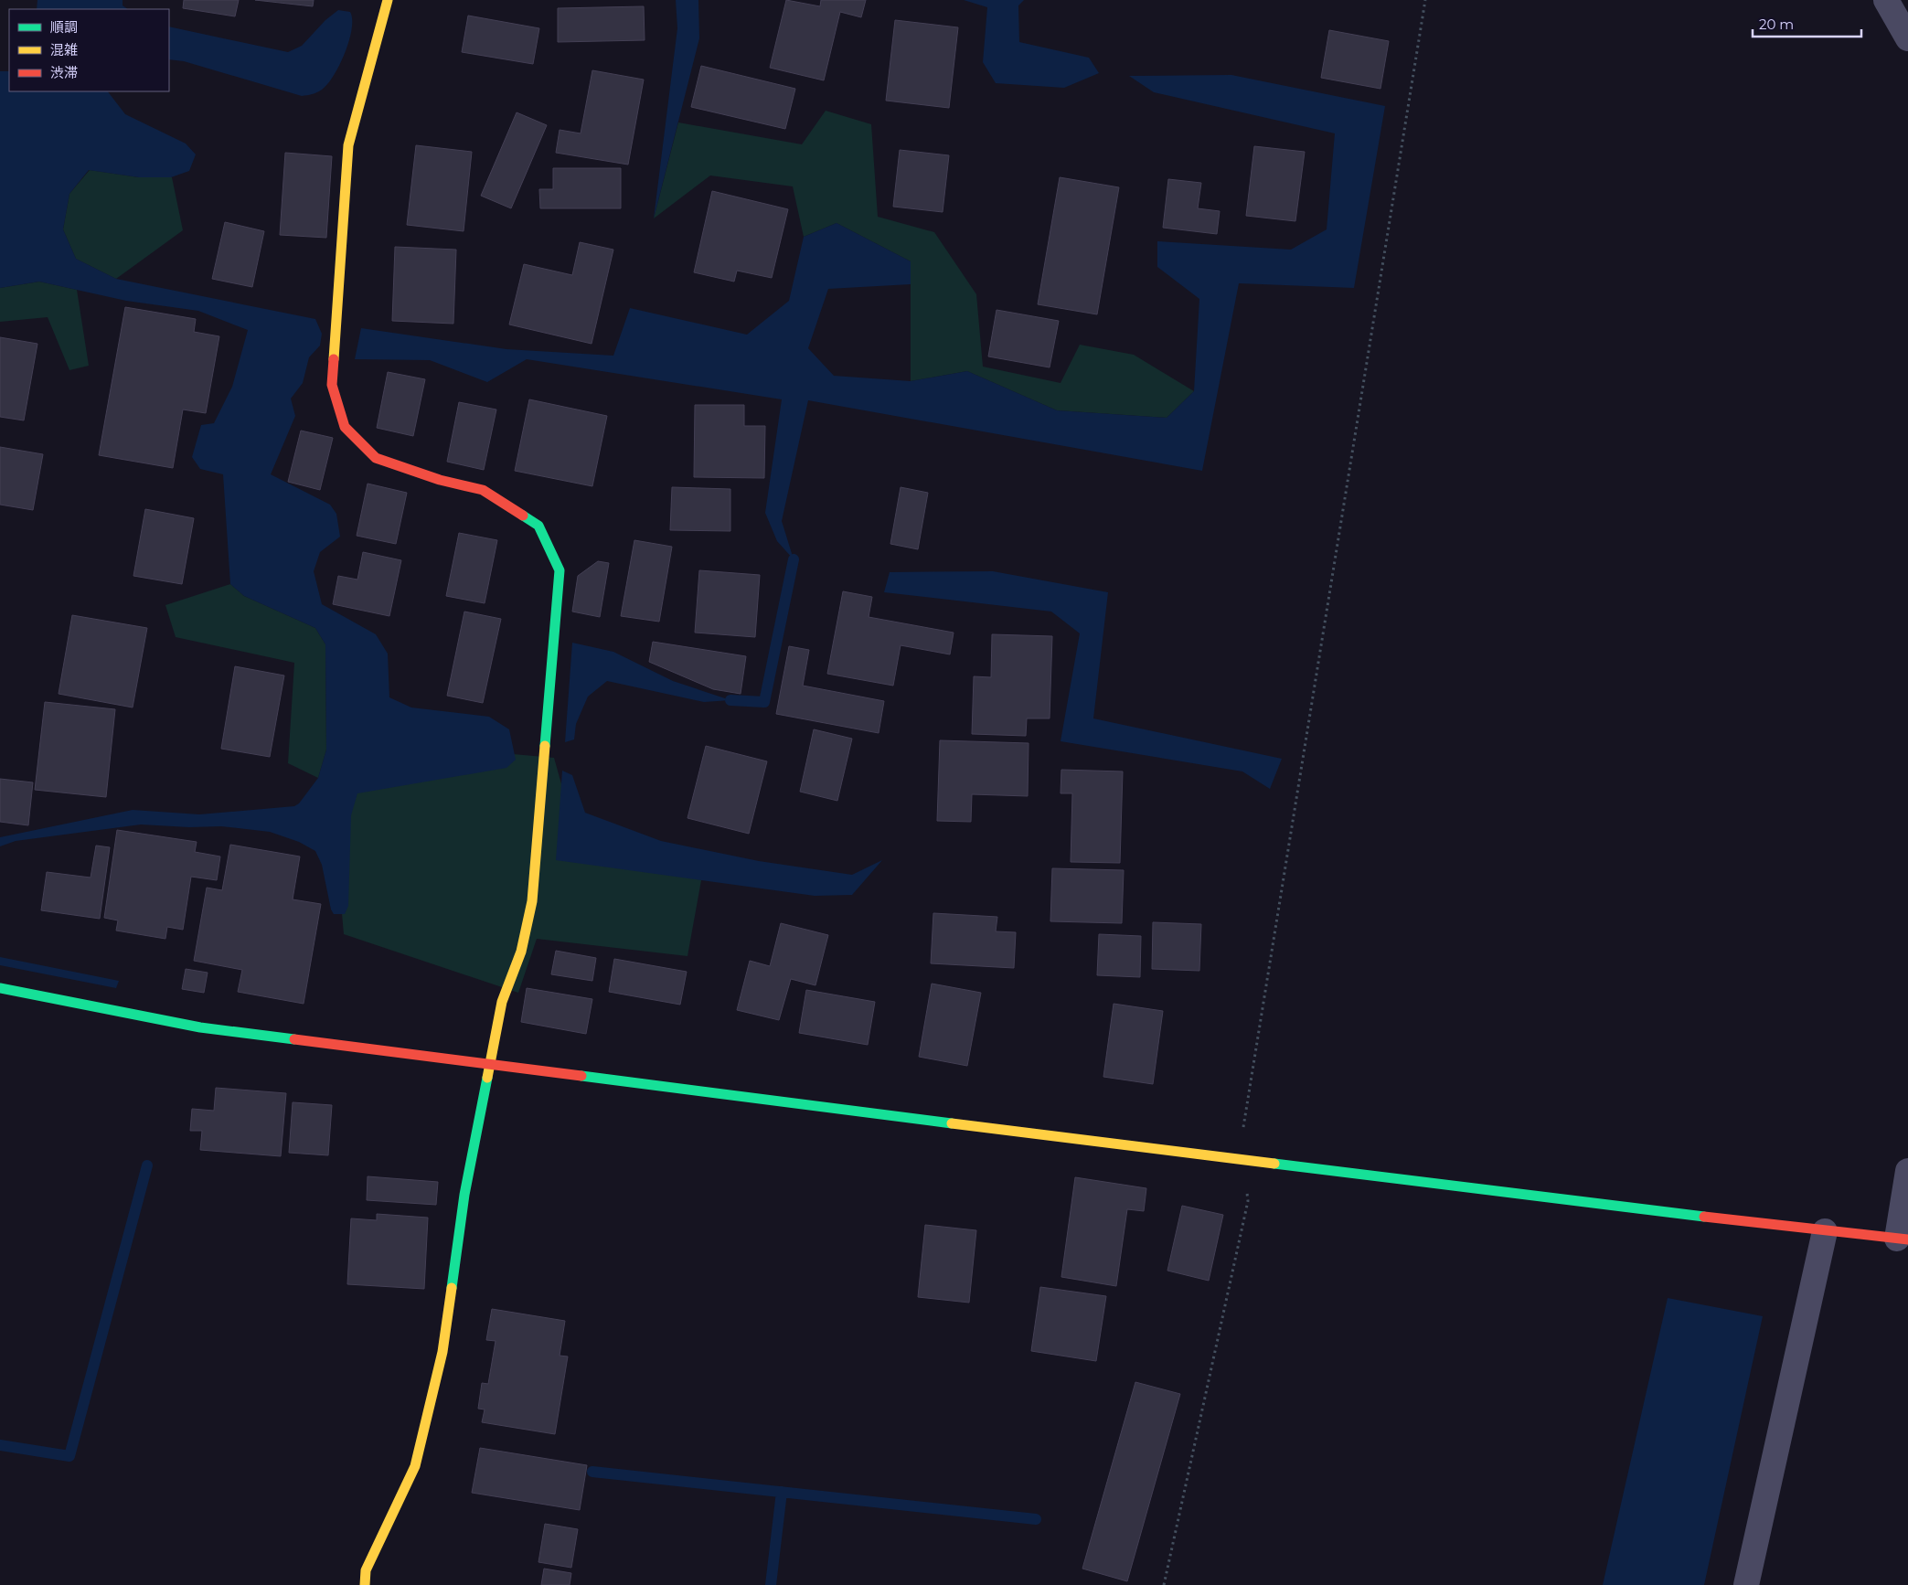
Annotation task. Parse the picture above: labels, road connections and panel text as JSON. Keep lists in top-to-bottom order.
{
  "legend": ["順調", "混雑", "渋滞"],
  "scale_bar": "20 m"
}
